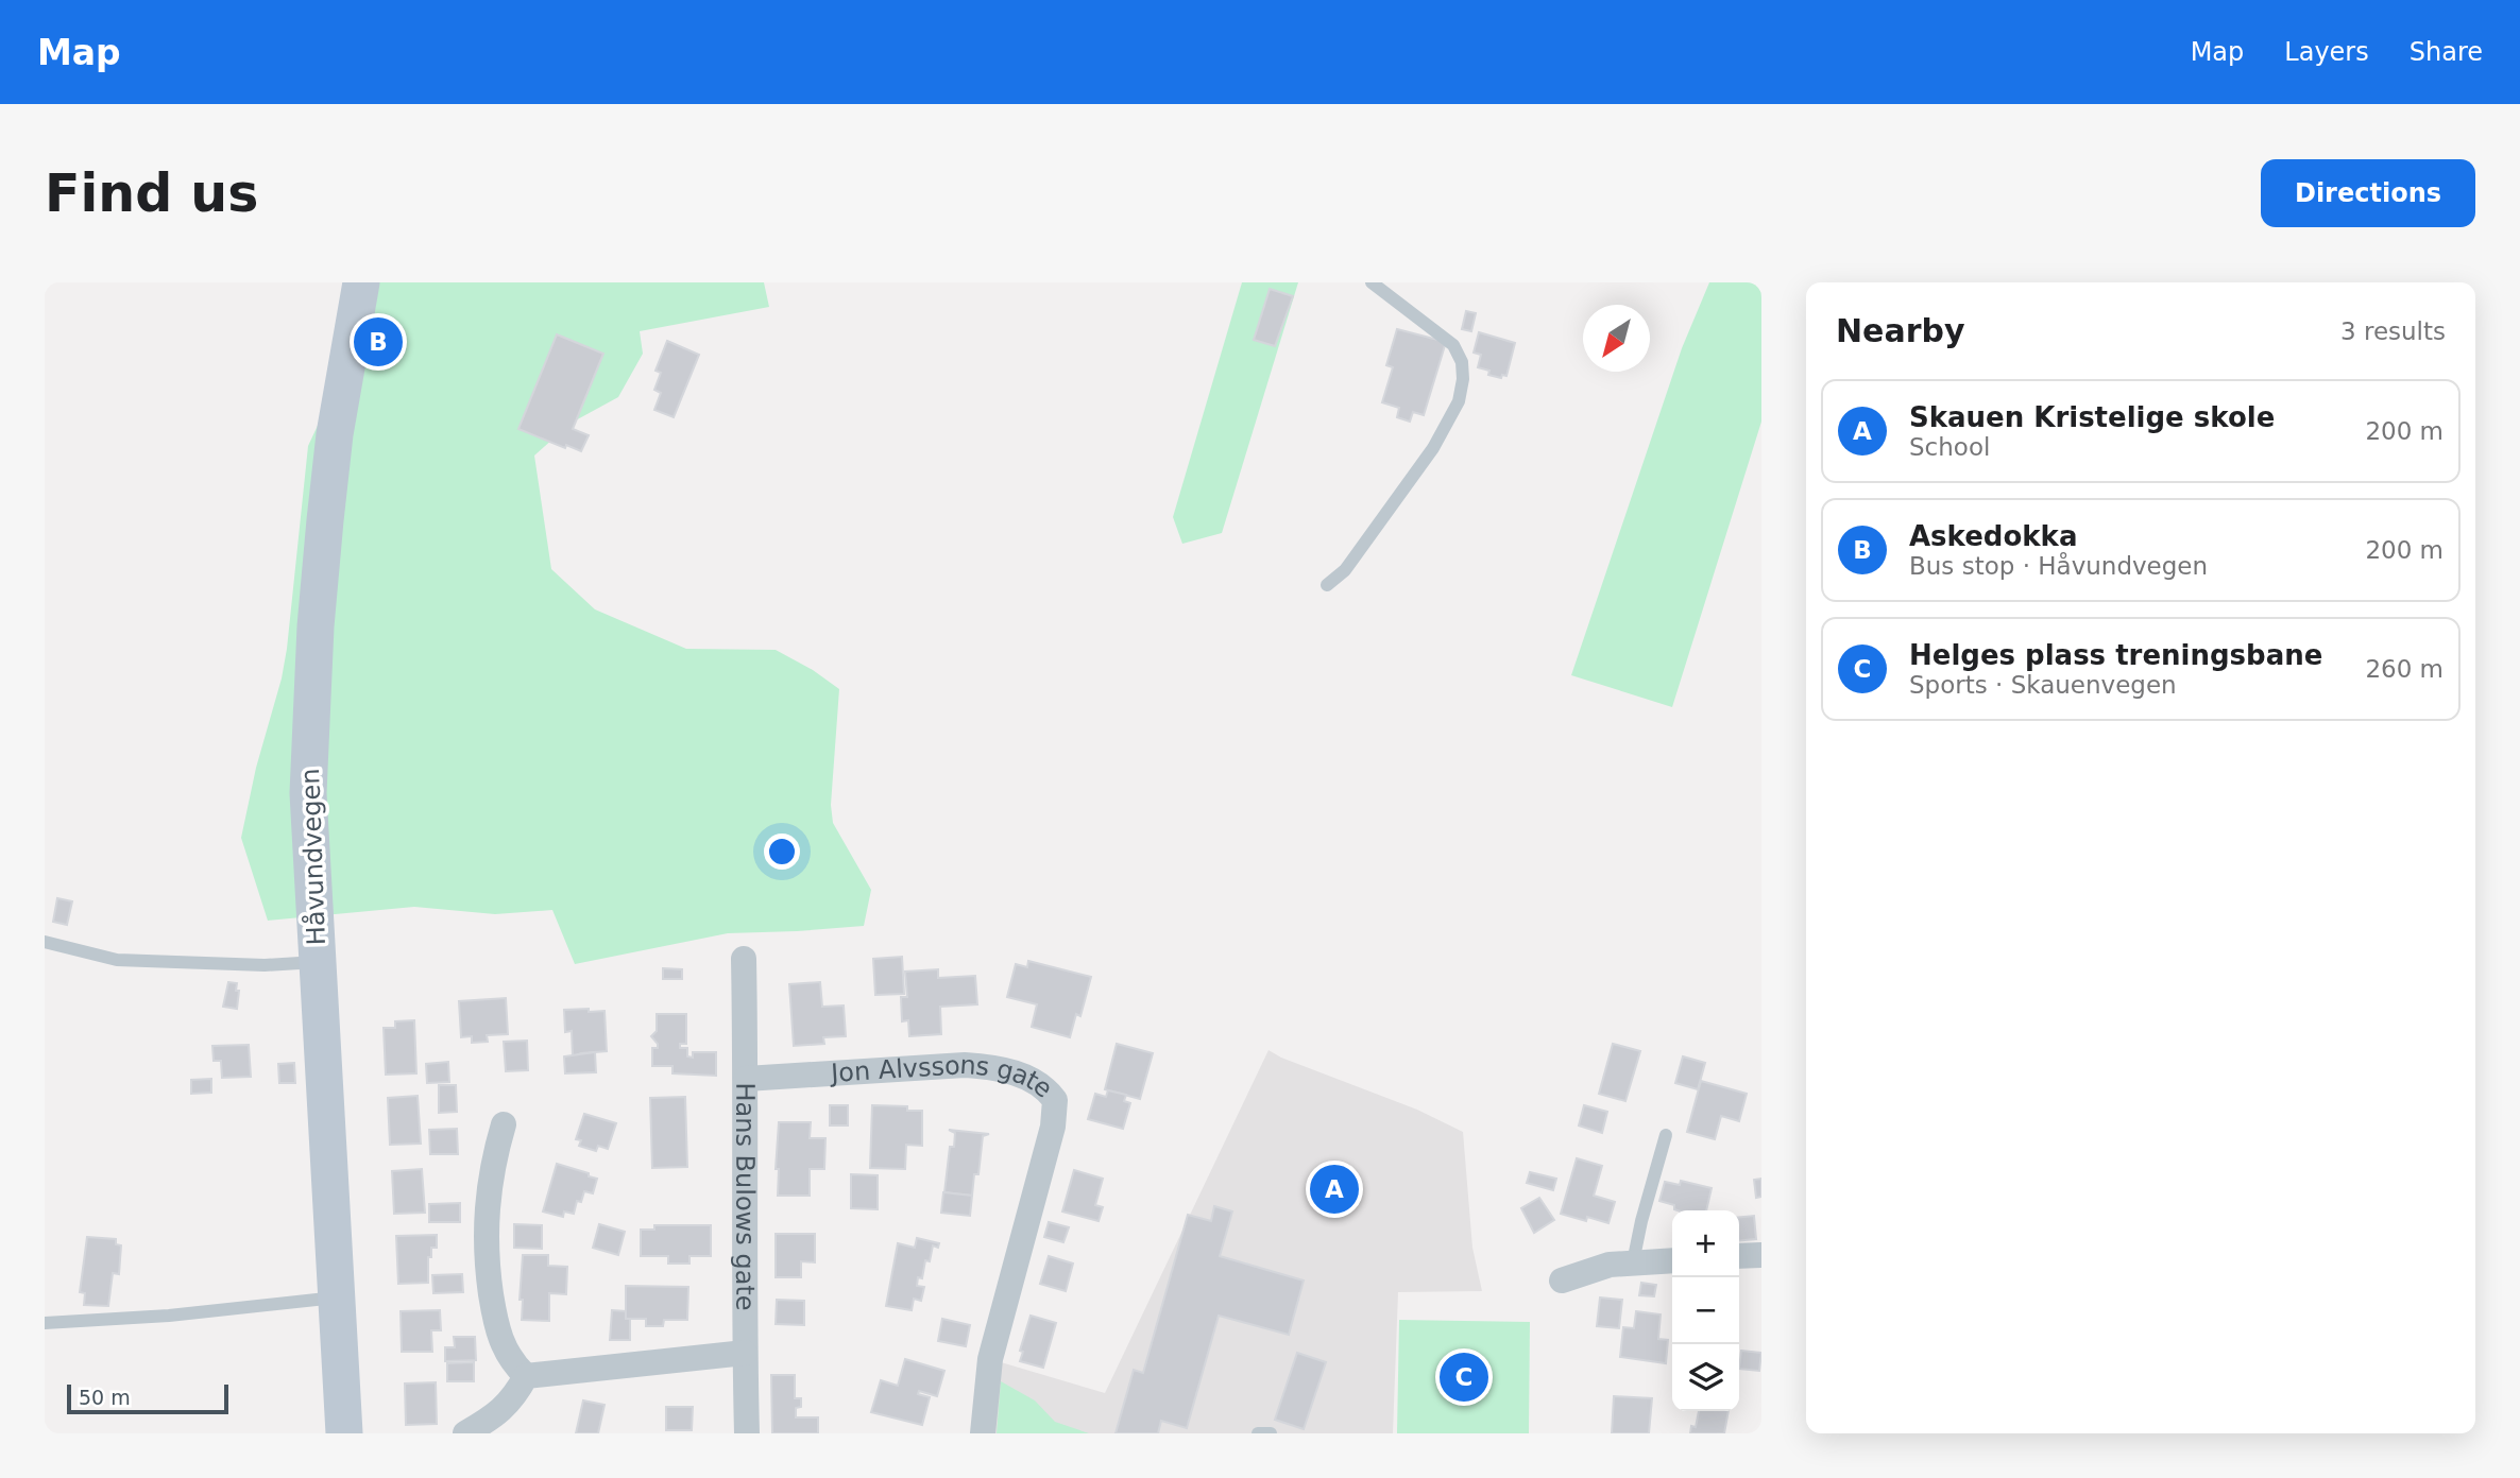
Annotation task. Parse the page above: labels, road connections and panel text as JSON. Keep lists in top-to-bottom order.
{
  "streets": {
    "main road": ["Håvundvegen"],
    "street": ["Jon Alvssons gate", "Hans Bulows gate"]
  },
  "crossings": [
    ["Jon Alvssons gate", "Hans Bulows gate"]
  ],
  "scale_bar": "50 m",
  "north": "bottom left",
  "page": {
    "header": "Map",
    "nav": ["Map", "Layers", "Share"],
    "buttons": "Directions",
    "title": "Find us",
    "heading": ["Nearby", "3 results"],
    "pins": ["B", "A", "C"],
    "list": [
      {
        "mark": "A",
        "name": "Skauen Kristelige skole",
        "note": "School",
        "value": "200 m"
      },
      {
        "mark": "B",
        "name": "Askedokka",
        "note": "Bus stop · Håvundvegen",
        "value": "200 m"
      },
      {
        "mark": "C",
        "name": "Helges plass treningsbane",
        "note": "Sports · Skauenvegen",
        "value": "260 m"
      }
    ],
    "map_buttons": ["+", "−"],
    "scale": "50 m"
  }
}
